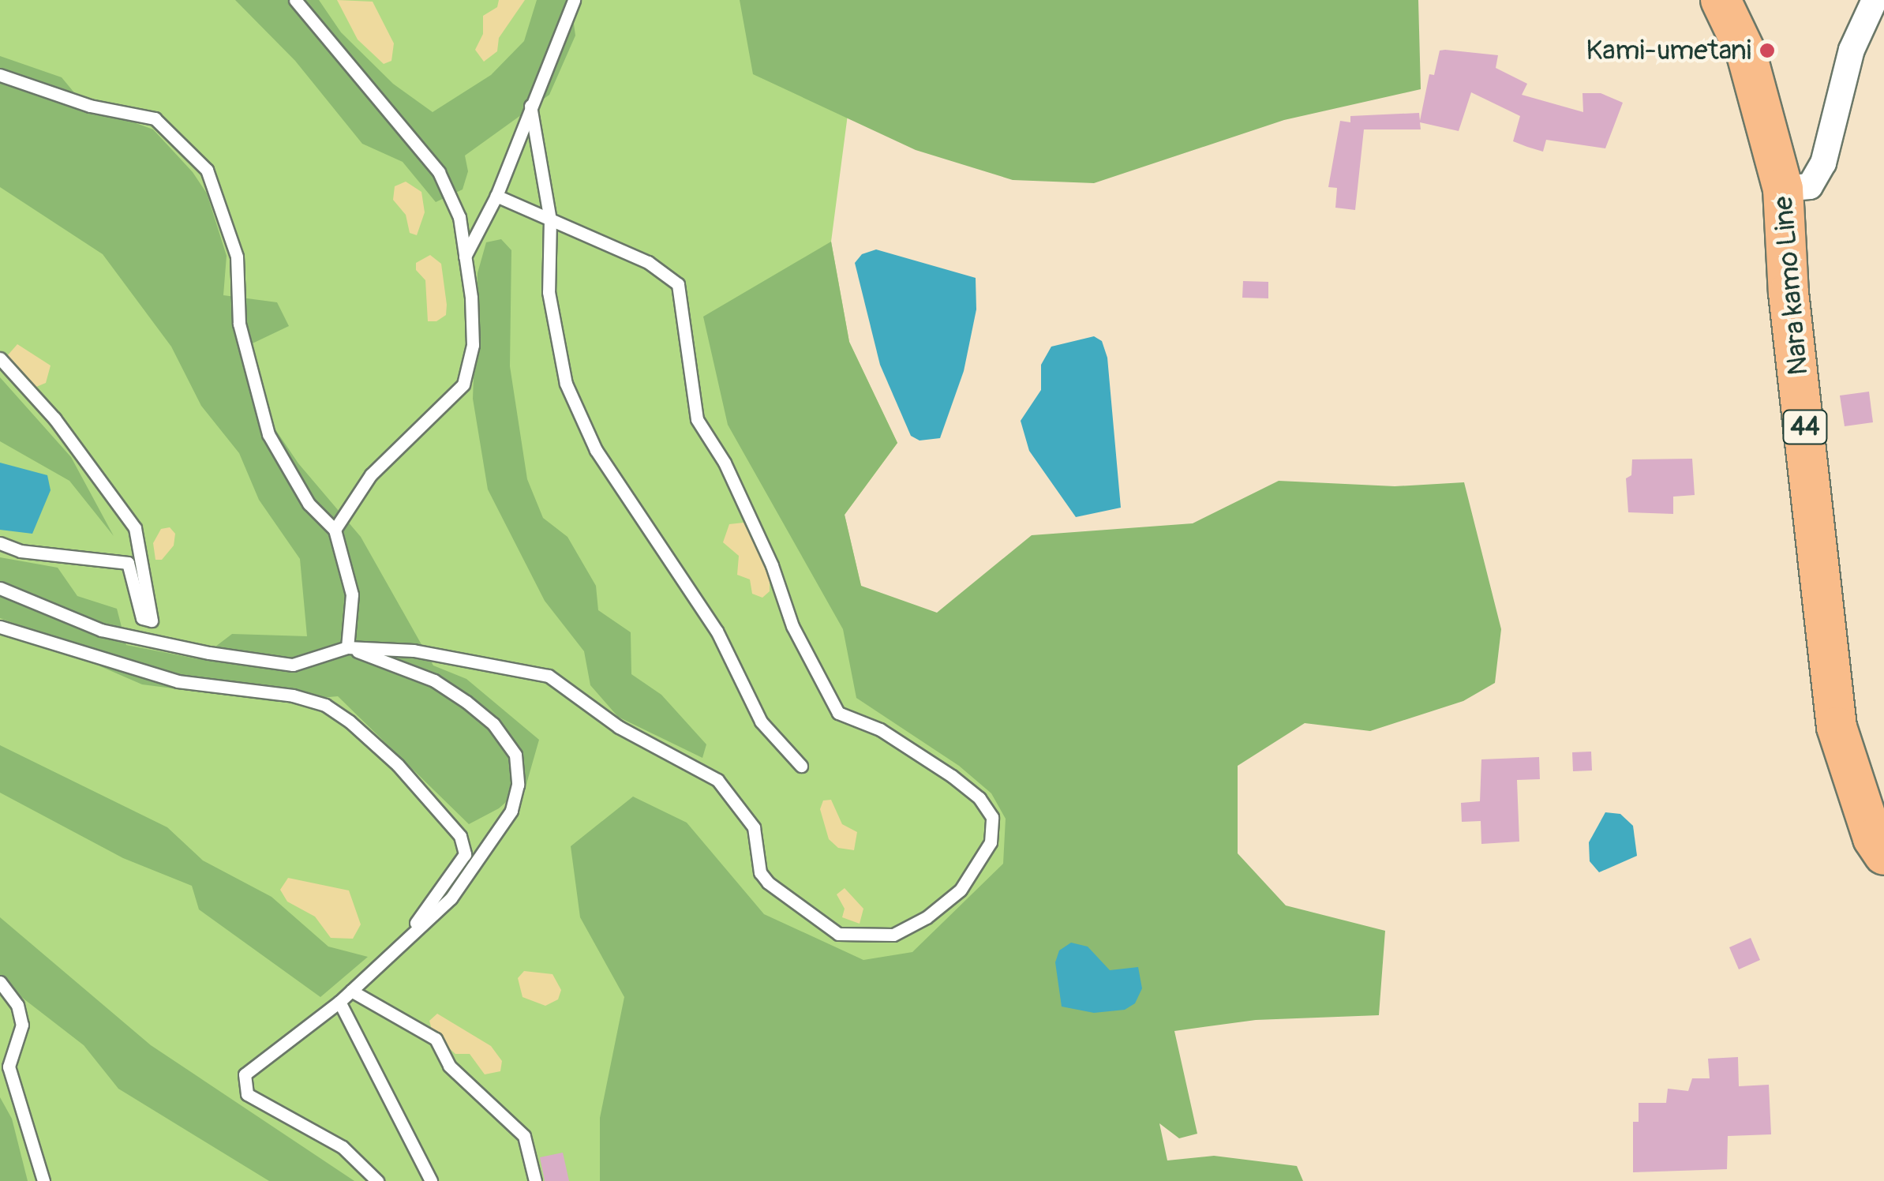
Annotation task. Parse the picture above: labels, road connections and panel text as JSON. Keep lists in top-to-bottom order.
{
  "streets": {
    "main road": ["Nara kamo Line", "44"]
  },
  "places": ["Kami-umetani"]
}
